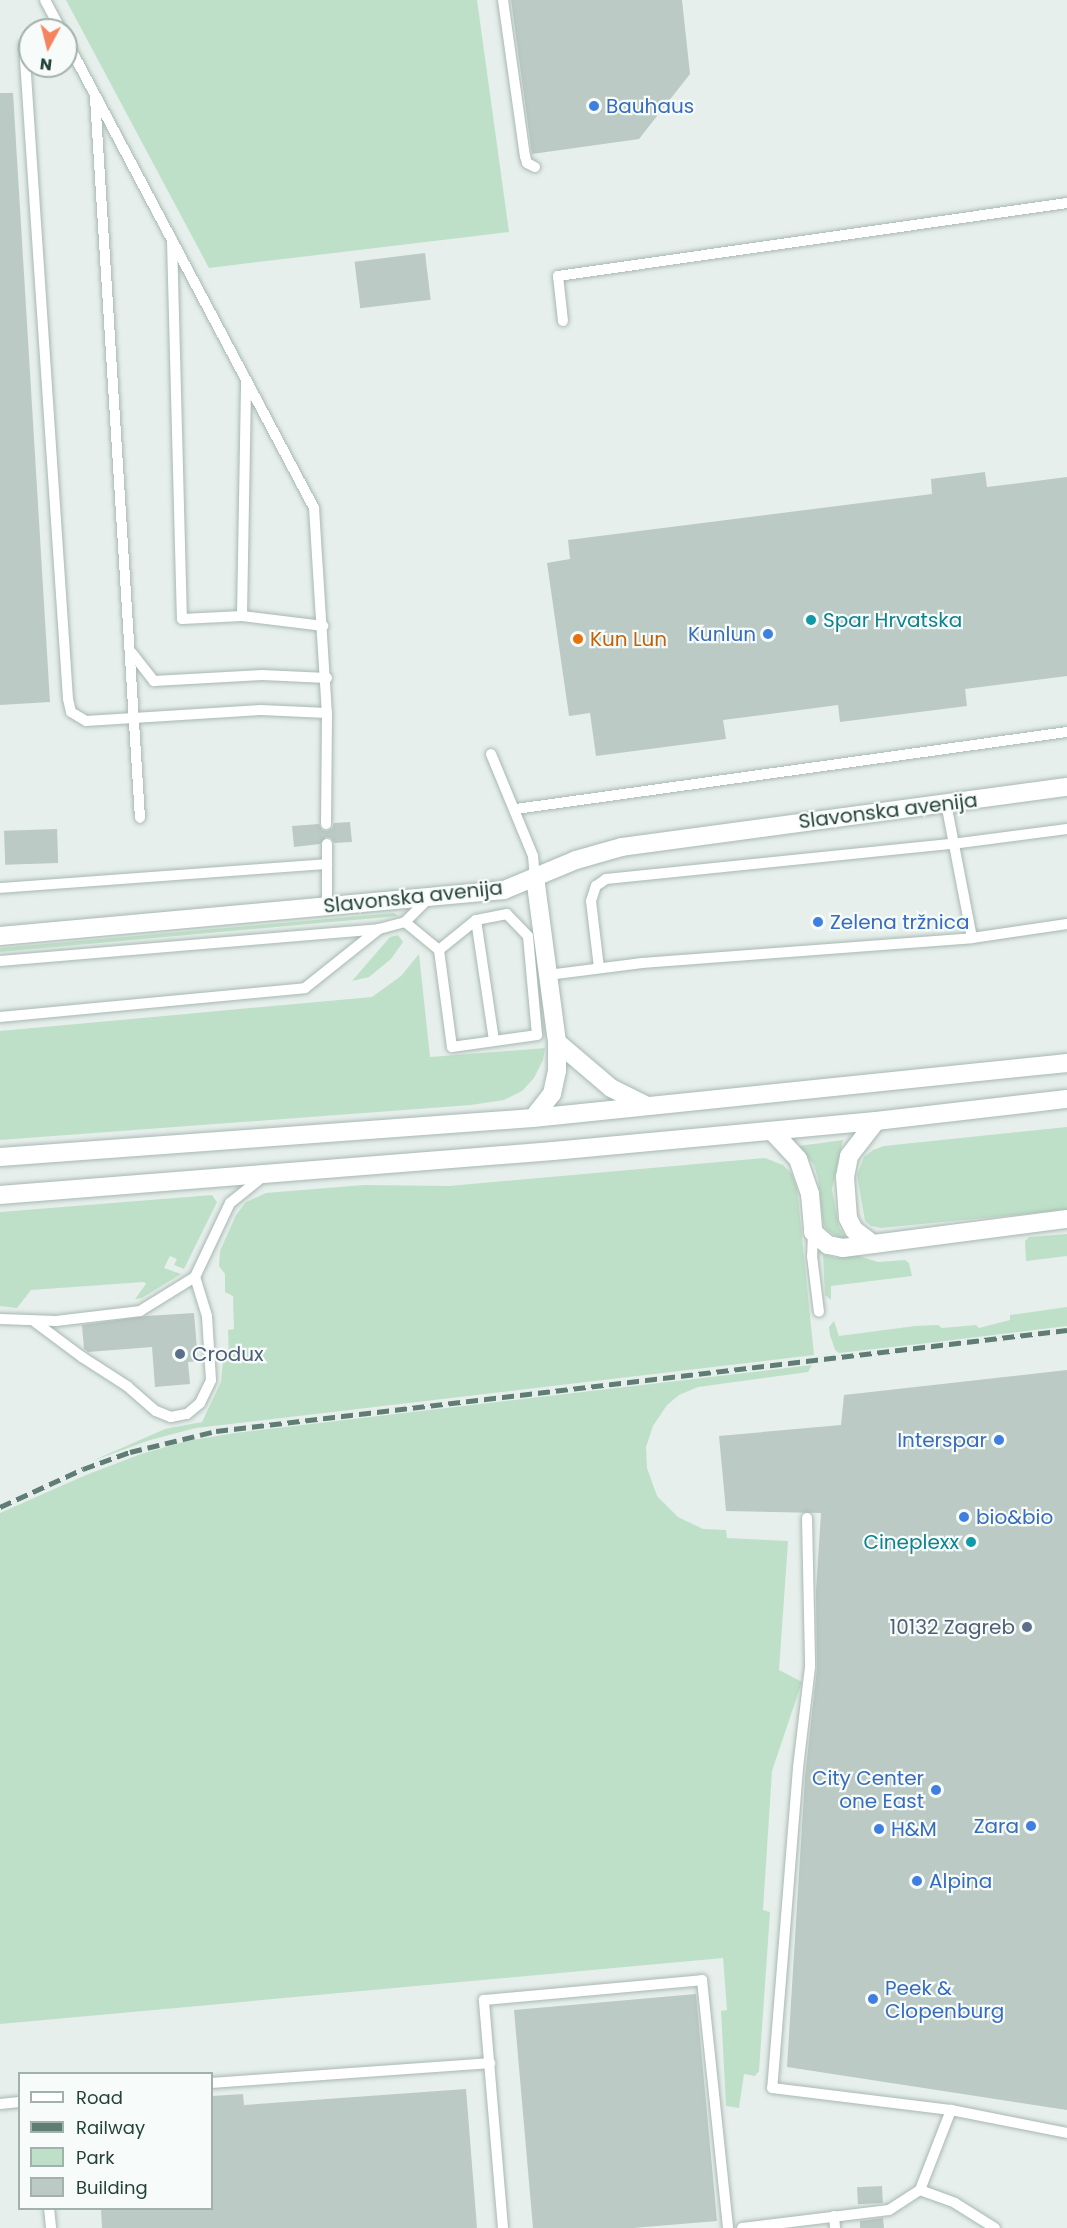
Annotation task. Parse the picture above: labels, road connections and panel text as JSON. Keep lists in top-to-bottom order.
{
  "streets": {
    "main road": ["Slavonska avenija"]
  },
  "places": [
    "Bauhaus",
    "Spar Hrvatska",
    "Kunlun",
    "Kun Lun",
    "Zelena tržnica",
    "Crodux",
    "Interspar",
    "bio&bio",
    "Cineplexx",
    "10132 Zagreb",
    "City Center one East",
    "Zara",
    "H&M",
    "Alpina",
    "Peek & Clopenburg"
  ],
  "legend": [
    "Road",
    "Railway",
    "Park",
    "Building"
  ],
  "north": "bottom"
}
